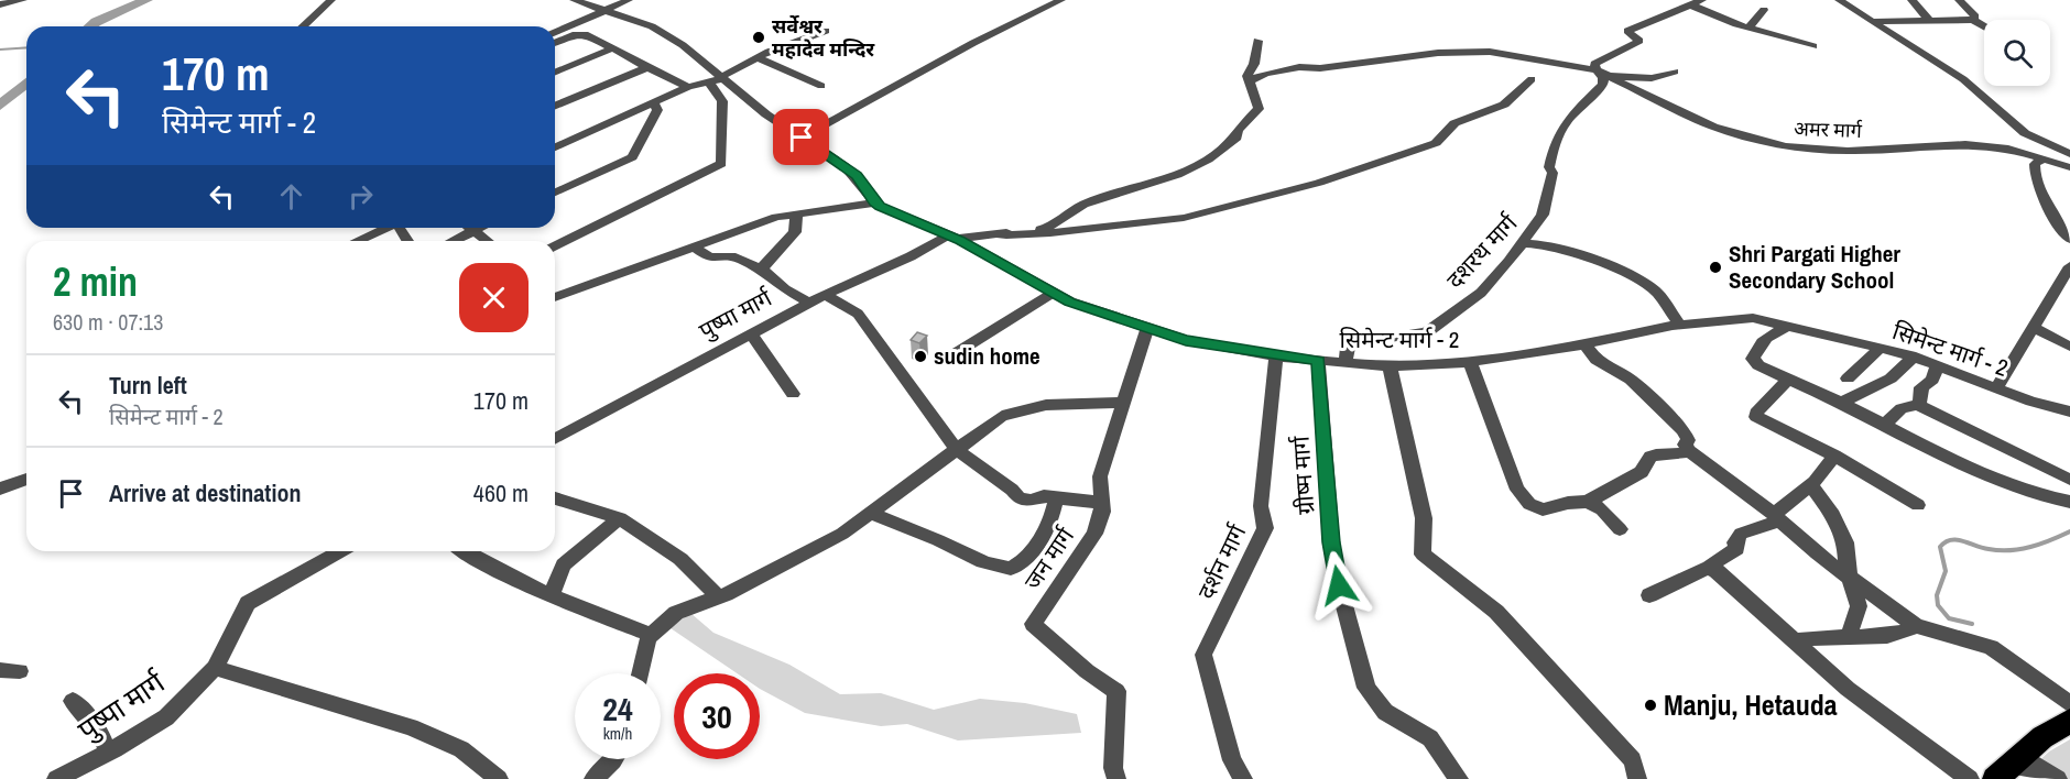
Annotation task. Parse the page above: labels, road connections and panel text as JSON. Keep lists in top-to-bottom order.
{
  "streets": {
    "street": [
      "अमर मार्ग",
      "दशरथ मार्ग",
      "पुष्पा मार्ग",
      "सिमेन्ट मार्ग - 2",
      "ग्रीष्म मार्ग",
      "जन मार्ग",
      "दर्शन मार्ग"
    ]
  },
  "crossings": [
    ["अमर मार्ग", "दशरथ मार्ग"],
    ["दशरथ मार्ग", "सिमेन्ट मार्ग - 2"],
    ["पुष्पा मार्ग", "सिमेन्ट मार्ग - 2"],
    ["सिमेन्ट मार्ग - 2", "ग्रीष्म मार्ग"],
    ["सिमेन्ट मार्ग - 2", "जन मार्ग"],
    ["सिमेन्ट मार्ग - 2", "दर्शन मार्ग"]
  ],
  "places": [
    "सर्वेश्वर महादेव मन्दिर",
    "Shri Pargati Higher Secondary School",
    "sudin home",
    "Manju, Hetauda"
  ],
  "page": {
    "turn": ["170 m", "सिमेन्ट मार्ग - 2"],
    "heading": ["2 min", "630 m · 07:13"],
    "list": [
      {
        "name": "Turn left",
        "note": "सिमेन्ट मार्ग - 2",
        "value": "170 m"
      },
      {
        "name": "Arrive at destination",
        "value": "460 m"
      }
    ],
    "speed": "24 km/h",
    "limit": "30"
  }
}
